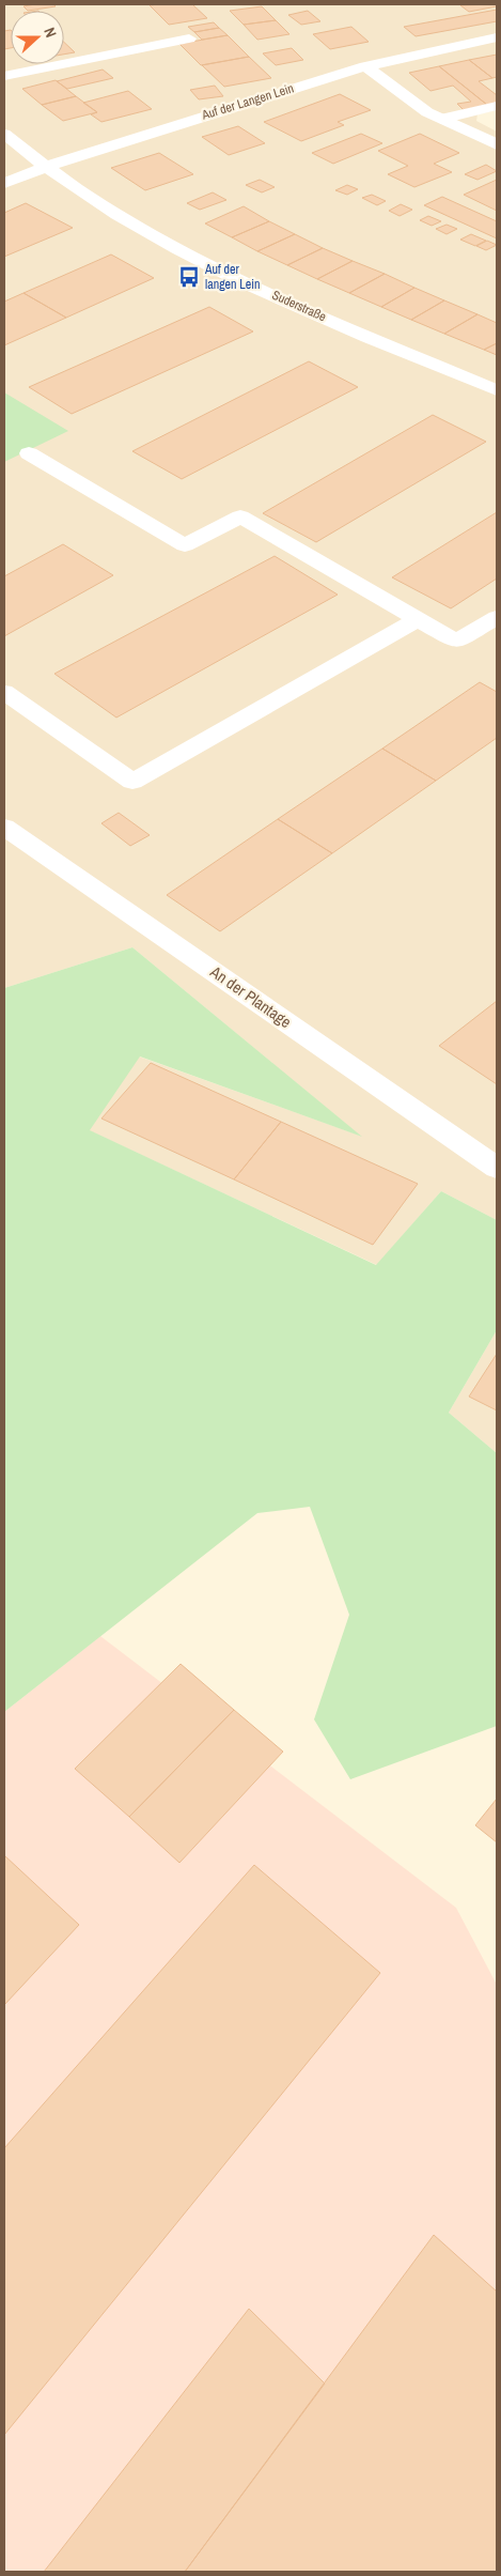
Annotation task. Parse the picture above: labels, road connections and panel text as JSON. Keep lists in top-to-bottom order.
{
  "streets": {
    "street": ["Auf der Langen Lein", "Suderstraße", "An der Plantage"]
  },
  "crossings": [
    ["Auf der Langen Lein", "Suderstraße"]
  ],
  "places": {
    "bus stop": ["Auf der langen Lein"]
  },
  "north": "right"
}
